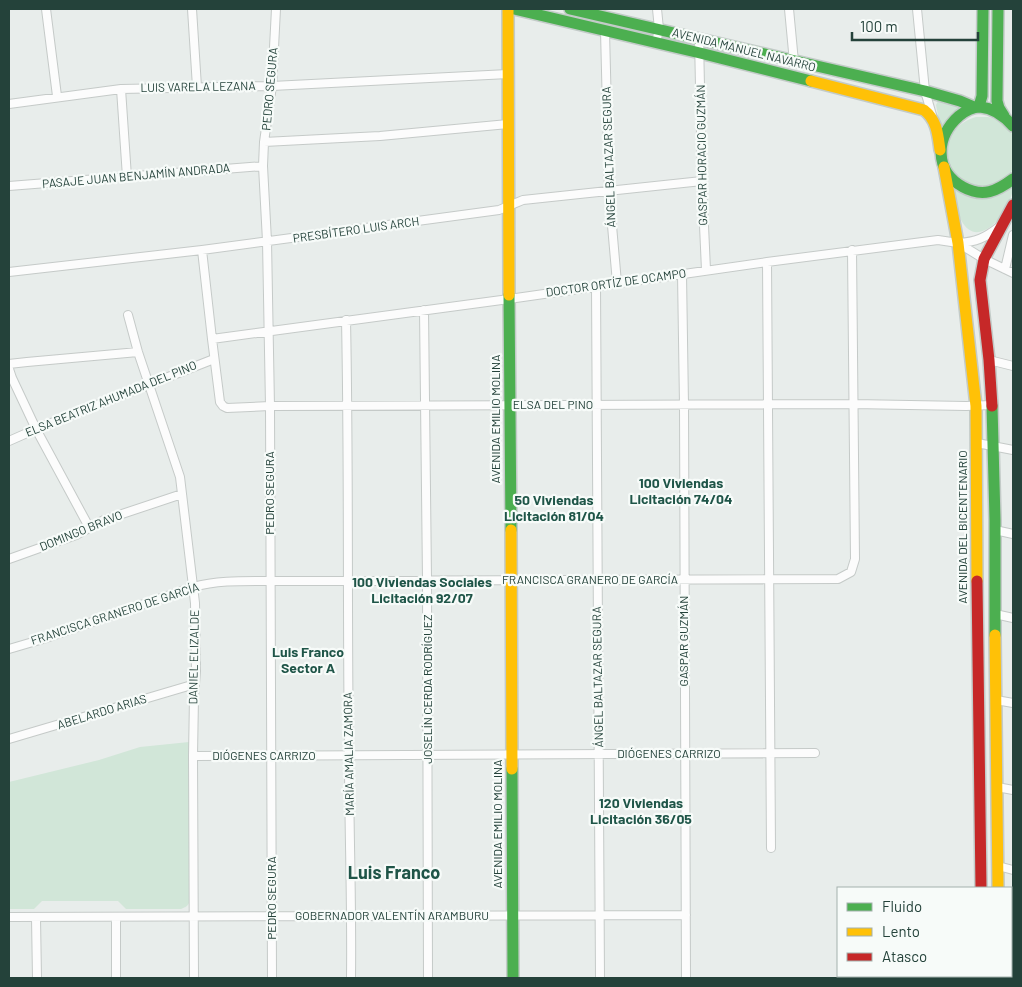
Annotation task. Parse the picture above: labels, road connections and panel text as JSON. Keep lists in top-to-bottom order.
{
  "streets": {
    "main road": ["AVENIDA MANUEL NAVARRO", "AVENIDA EMILIO MOLINA", "AVENIDA DEL BICENTENARIO"],
    "street": [
      "LUIS VARELA LEZANA",
      "PEDRO SEGURA",
      "GASPAR HORACIO GUZMÁN",
      "ÁNGEL BALTAZAR SEGURA",
      "PASAJE JUAN BENJAMÍN ANDRADA",
      "PRESBÍTERO LUIS ARCH",
      "DOCTOR ORTÍZ DE OCAMPO",
      "ELSA BEATRIZ AHUMADA DEL PINO",
      "ELSA DEL PINO",
      "DOMINGO BRAVO",
      "FRANCISCA GRANERO DE GARCÍA",
      "GASPAR GUZMÁN",
      "DANIEL ELIZALDE",
      "JOSELÍN CERDA RODRÍGUEZ",
      "ABELARDO ARIAS",
      "MARÍA AMALIA ZAMORA",
      "DIÓGENES CARRIZO",
      "GOBERNADOR VALENTÍN ARAMBURU"
    ]
  },
  "crossings": [
    ["AVENIDA MANUEL NAVARRO", "GASPAR HORACIO GUZMÁN"],
    ["AVENIDA MANUEL NAVARRO", "ÁNGEL BALTAZAR SEGURA"],
    ["LUIS VARELA LEZANA", "PEDRO SEGURA"],
    ["LUIS VARELA LEZANA", "AVENIDA EMILIO MOLINA"],
    ["PEDRO SEGURA", "PASAJE JUAN BENJAMÍN ANDRADA"],
    ["PEDRO SEGURA", "PRESBÍTERO LUIS ARCH"],
    ["PEDRO SEGURA", "DOCTOR ORTÍZ DE OCAMPO"],
    ["PEDRO SEGURA", "ELSA DEL PINO"],
    ["PEDRO SEGURA", "FRANCISCA GRANERO DE GARCÍA"],
    ["PEDRO SEGURA", "DIÓGENES CARRIZO"],
    ["PEDRO SEGURA", "GOBERNADOR VALENTÍN ARAMBURU"],
    ["GASPAR HORACIO GUZMÁN", "PRESBÍTERO LUIS ARCH"],
    ["GASPAR HORACIO GUZMÁN", "DOCTOR ORTÍZ DE OCAMPO"],
    ["ÁNGEL BALTAZAR SEGURA", "PRESBÍTERO LUIS ARCH"],
    ["ÁNGEL BALTAZAR SEGURA", "DOCTOR ORTÍZ DE OCAMPO"],
    ["ÁNGEL BALTAZAR SEGURA", "ELSA DEL PINO"],
    ["ÁNGEL BALTAZAR SEGURA", "FRANCISCA GRANERO DE GARCÍA"],
    ["ÁNGEL BALTAZAR SEGURA", "DIÓGENES CARRIZO"],
    ["ÁNGEL BALTAZAR SEGURA", "GOBERNADOR VALENTÍN ARAMBURU"],
    ["PRESBÍTERO LUIS ARCH", "AVENIDA EMILIO MOLINA"],
    ["DOCTOR ORTÍZ DE OCAMPO", "AVENIDA EMILIO MOLINA"],
    ["DOCTOR ORTÍZ DE OCAMPO", "AVENIDA DEL BICENTENARIO"],
    ["DOCTOR ORTÍZ DE OCAMPO", "GASPAR GUZMÁN"],
    ["DOCTOR ORTÍZ DE OCAMPO", "JOSELÍN CERDA RODRÍGUEZ"],
    ["DOCTOR ORTÍZ DE OCAMPO", "MARÍA AMALIA ZAMORA"],
    ["ELSA BEATRIZ AHUMADA DEL PINO", "ELSA DEL PINO"],
    ["ELSA BEATRIZ AHUMADA DEL PINO", "DANIEL ELIZALDE"],
    ["ELSA DEL PINO", "AVENIDA EMILIO MOLINA"],
    ["ELSA DEL PINO", "AVENIDA DEL BICENTENARIO"],
    ["ELSA DEL PINO", "FRANCISCA GRANERO DE GARCÍA"],
    ["ELSA DEL PINO", "GASPAR GUZMÁN"],
    ["ELSA DEL PINO", "JOSELÍN CERDA RODRÍGUEZ"],
    ["ELSA DEL PINO", "MARÍA AMALIA ZAMORA"],
    ["AVENIDA EMILIO MOLINA", "FRANCISCA GRANERO DE GARCÍA"],
    ["AVENIDA EMILIO MOLINA", "DIÓGENES CARRIZO"],
    ["AVENIDA EMILIO MOLINA", "GOBERNADOR VALENTÍN ARAMBURU"],
    ["DOMINGO BRAVO", "DANIEL ELIZALDE"],
    ["FRANCISCA GRANERO DE GARCÍA", "GASPAR GUZMÁN"],
    ["FRANCISCA GRANERO DE GARCÍA", "DANIEL ELIZALDE"],
    ["FRANCISCA GRANERO DE GARCÍA", "JOSELÍN CERDA RODRÍGUEZ"],
    ["FRANCISCA GRANERO DE GARCÍA", "MARÍA AMALIA ZAMORA"],
    ["GASPAR GUZMÁN", "DIÓGENES CARRIZO"],
    ["GASPAR GUZMÁN", "GOBERNADOR VALENTÍN ARAMBURU"],
    ["DANIEL ELIZALDE", "ABELARDO ARIAS"],
    ["DANIEL ELIZALDE", "DIÓGENES CARRIZO"],
    ["DANIEL ELIZALDE", "GOBERNADOR VALENTÍN ARAMBURU"],
    ["JOSELÍN CERDA RODRÍGUEZ", "DIÓGENES CARRIZO"],
    ["JOSELÍN CERDA RODRÍGUEZ", "GOBERNADOR VALENTÍN ARAMBURU"],
    ["MARÍA AMALIA ZAMORA", "DIÓGENES CARRIZO"],
    ["MARÍA AMALIA ZAMORA", "GOBERNADOR VALENTÍN ARAMBURU"]
  ],
  "districts": [
    "100 Viviendas Licitación 74/04",
    "50 Viviendas Licitación 81/04",
    "100 Viviendas Sociales Licitación 92/07",
    "Luis Franco Sector A",
    "120 Viviendas Licitación 36/05",
    "Luis Franco"
  ],
  "legend": ["Fluido", "Lento", "Atasco"],
  "scale_bar": "100 m"
}
